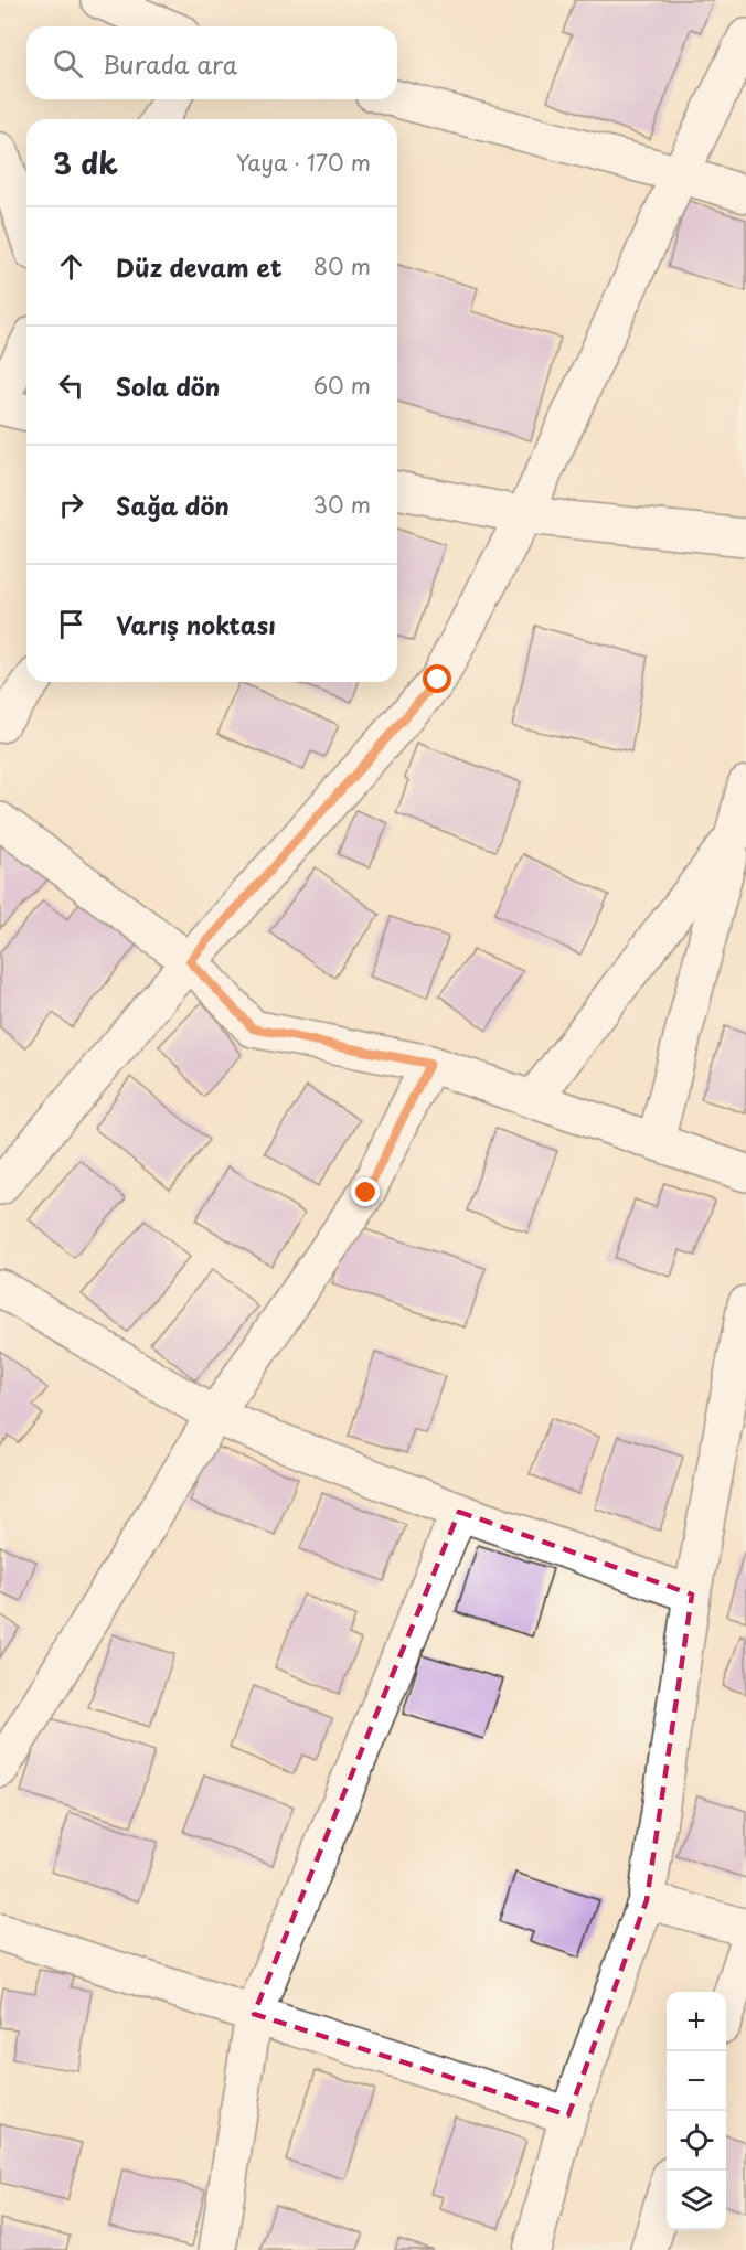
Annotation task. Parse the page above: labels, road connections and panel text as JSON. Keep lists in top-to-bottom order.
{
  "page": {
    "search": "Burada ara",
    "heading": ["3 dk", "Yaya · 170 m"],
    "list": [
      ["Düz devam et", "80 m"],
      ["Sola dön", "60 m"],
      ["Sağa dön", "30 m"],
      "Varış noktası"
    ],
    "map_buttons": ["+", "−"]
  }
}
